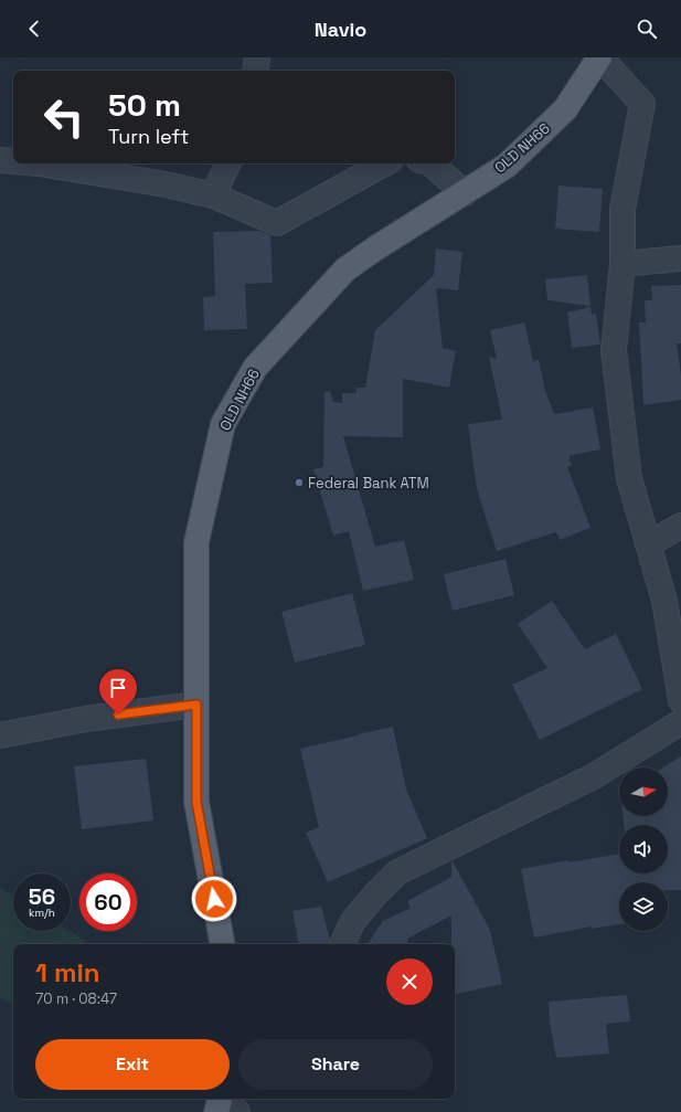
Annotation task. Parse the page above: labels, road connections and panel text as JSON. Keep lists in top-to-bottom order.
{
  "streets": {
    "main road": ["OLD NH66"]
  },
  "places": ["Federal Bank ATM"],
  "north": "right",
  "page": {
    "header": "Navio",
    "turn": ["50 m", "Turn left"],
    "speed": "56 km/h",
    "limit": "60",
    "heading": ["1 min", "70 m · 08:47"],
    "buttons": ["Exit", "Share"]
  }
}
